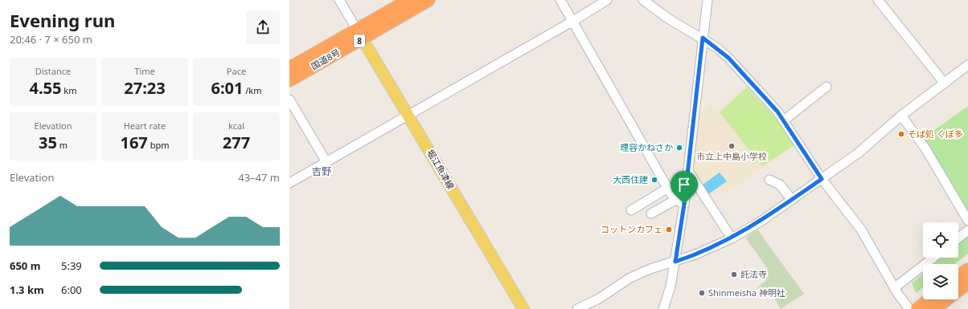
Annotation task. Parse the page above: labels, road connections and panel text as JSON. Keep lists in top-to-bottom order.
{
  "streets": {
    "highway": ["8", "国道8号"],
    "main road": ["堀江魚津線"]
  },
  "crossings": [
    ["国道8号", "堀江魚津線"]
  ],
  "districts": ["吉野"],
  "places": [
    "そば処 くぼ多",
    "市立上中島小学校",
    "理容かねさか",
    "大西住建",
    "コットンカフェ",
    "託法寺",
    "Shinmeisha 神明社"
  ],
  "page": {
    "heading": ["Evening run", "20:46 · 7 × 650 m"],
    "stats": [
      ["Distance", "4.55 km"],
      ["Time", "27:23"],
      ["Pace", "6:01 /km"],
      ["Elevation", "35 m"],
      ["Heart rate", "167 bpm"],
      ["kcal", "277"]
    ],
    "chart": ["Elevation", "43–47 m"],
    "list": [
      {
        "name": "650 m",
        "note": "5:39"
      },
      {
        "name": "1.3 km",
        "note": "6:00"
      }
    ]
  }
}
